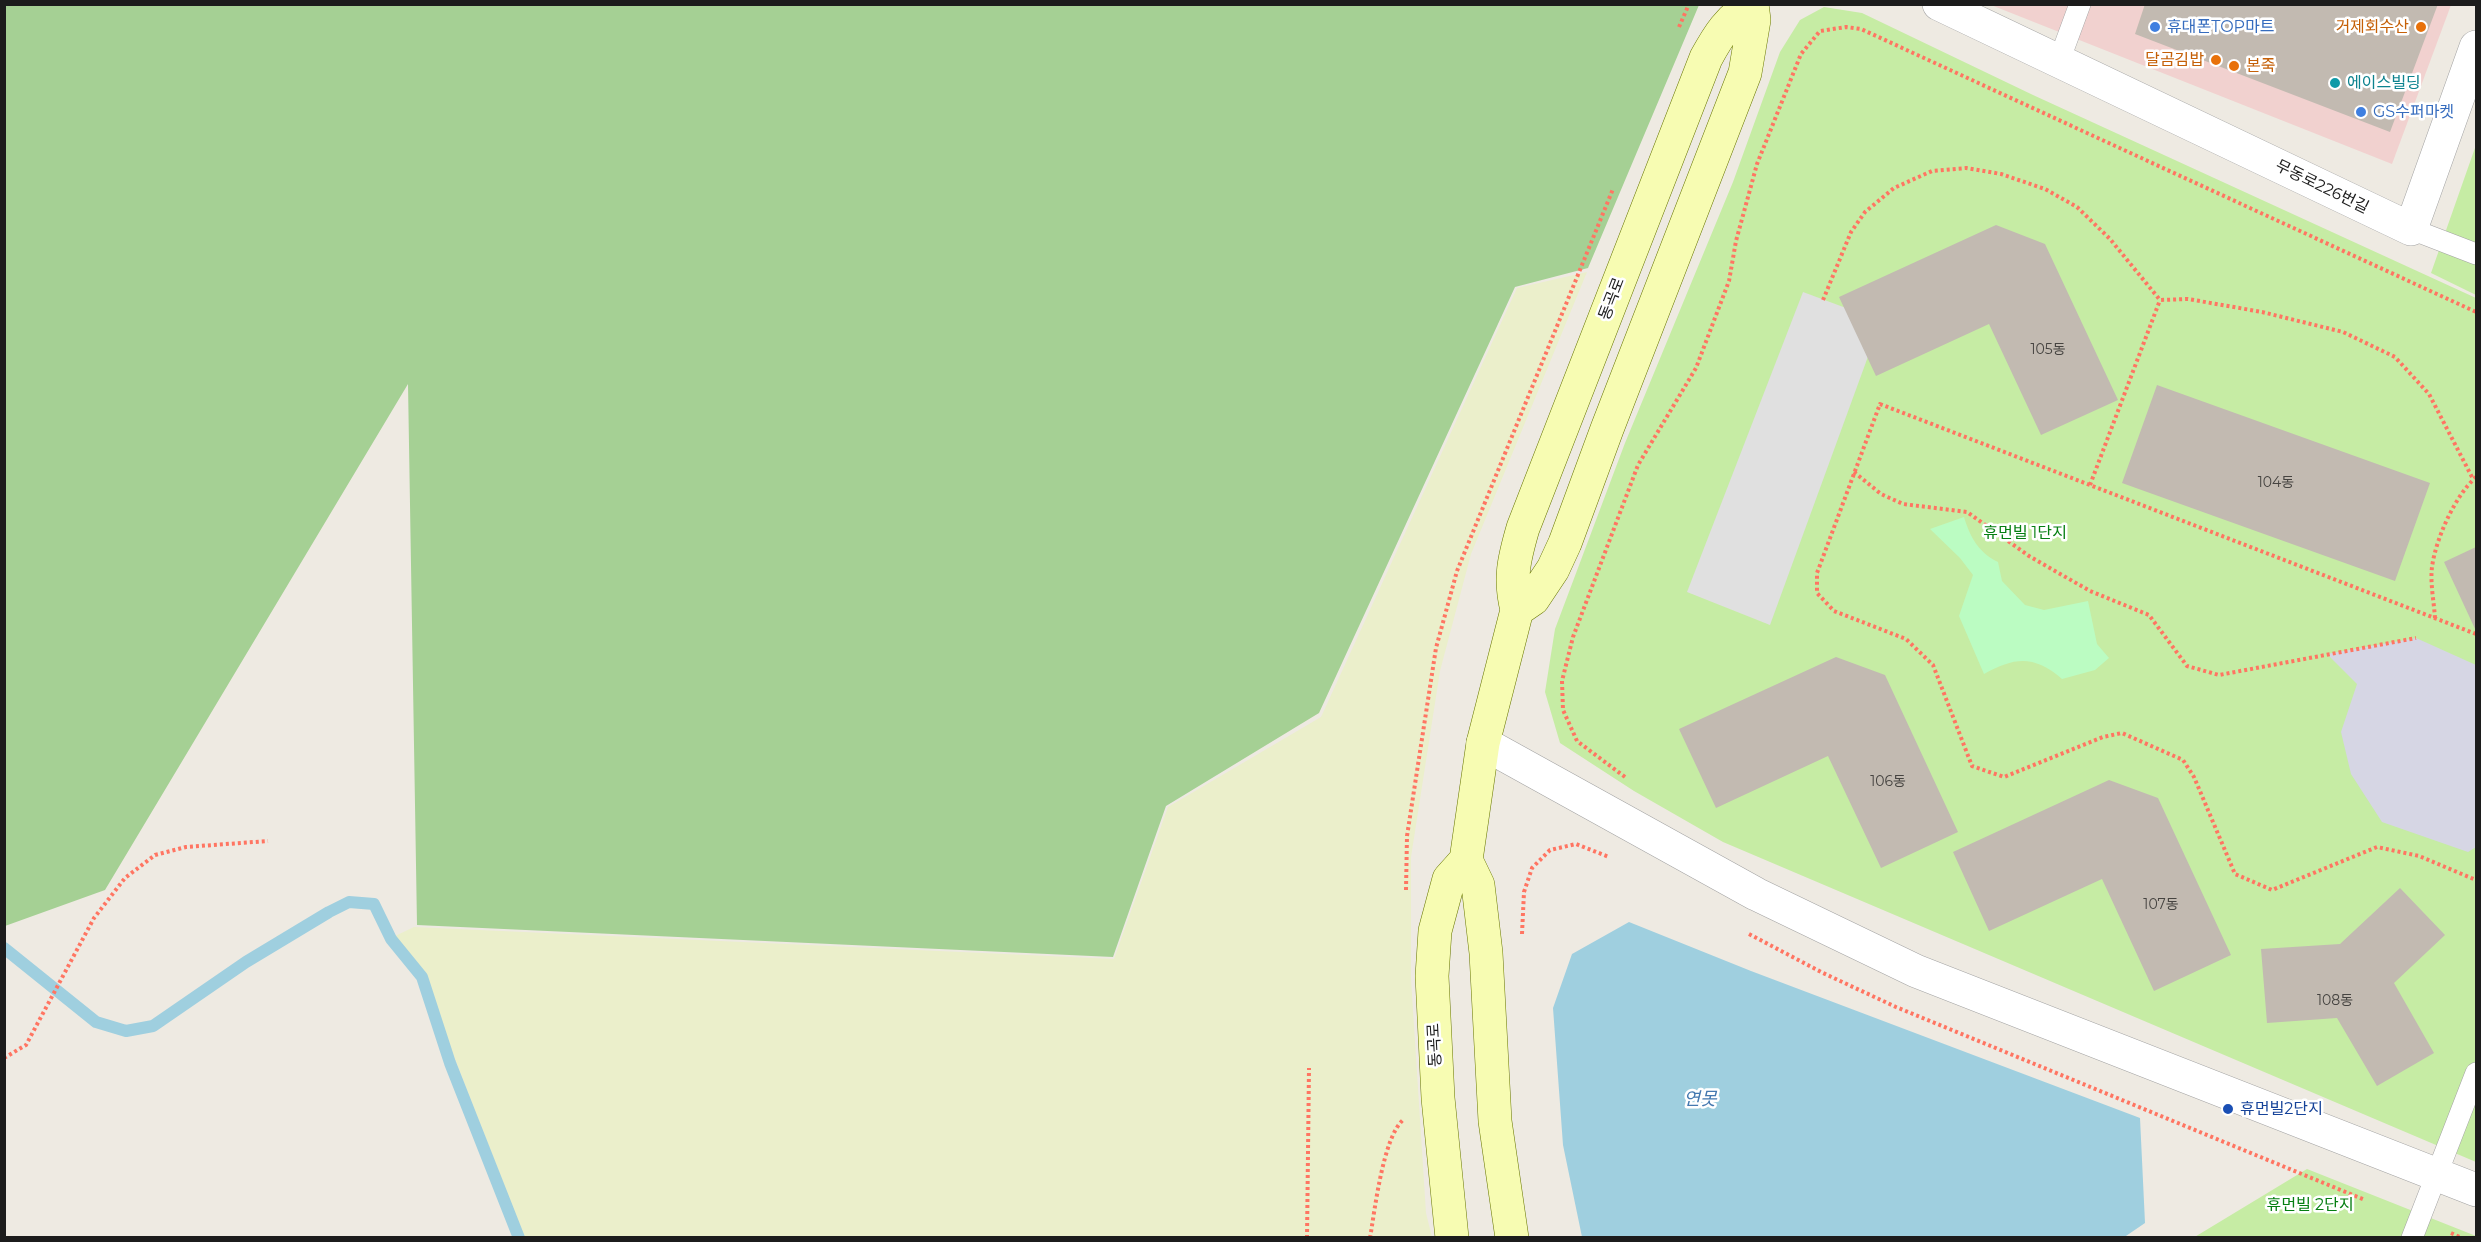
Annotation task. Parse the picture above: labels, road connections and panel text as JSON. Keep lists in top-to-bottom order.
{
  "streets": {
    "main road": ["동곡로"],
    "street": ["무동로226번길"]
  },
  "water": ["연못"],
  "parks": ["휴먼빌 1단지", "휴먼빌 2단지"],
  "places": [
    "휴대폰TOP마트",
    "거제회수산",
    "달곰김밥",
    "본죽",
    "에이스빌딩",
    "GS수퍼마켓",
    "휴먼빌2단지"
  ],
  "house_numbers": [
    "105동",
    "104동",
    "106동",
    "107동",
    "108동"
  ]
}
